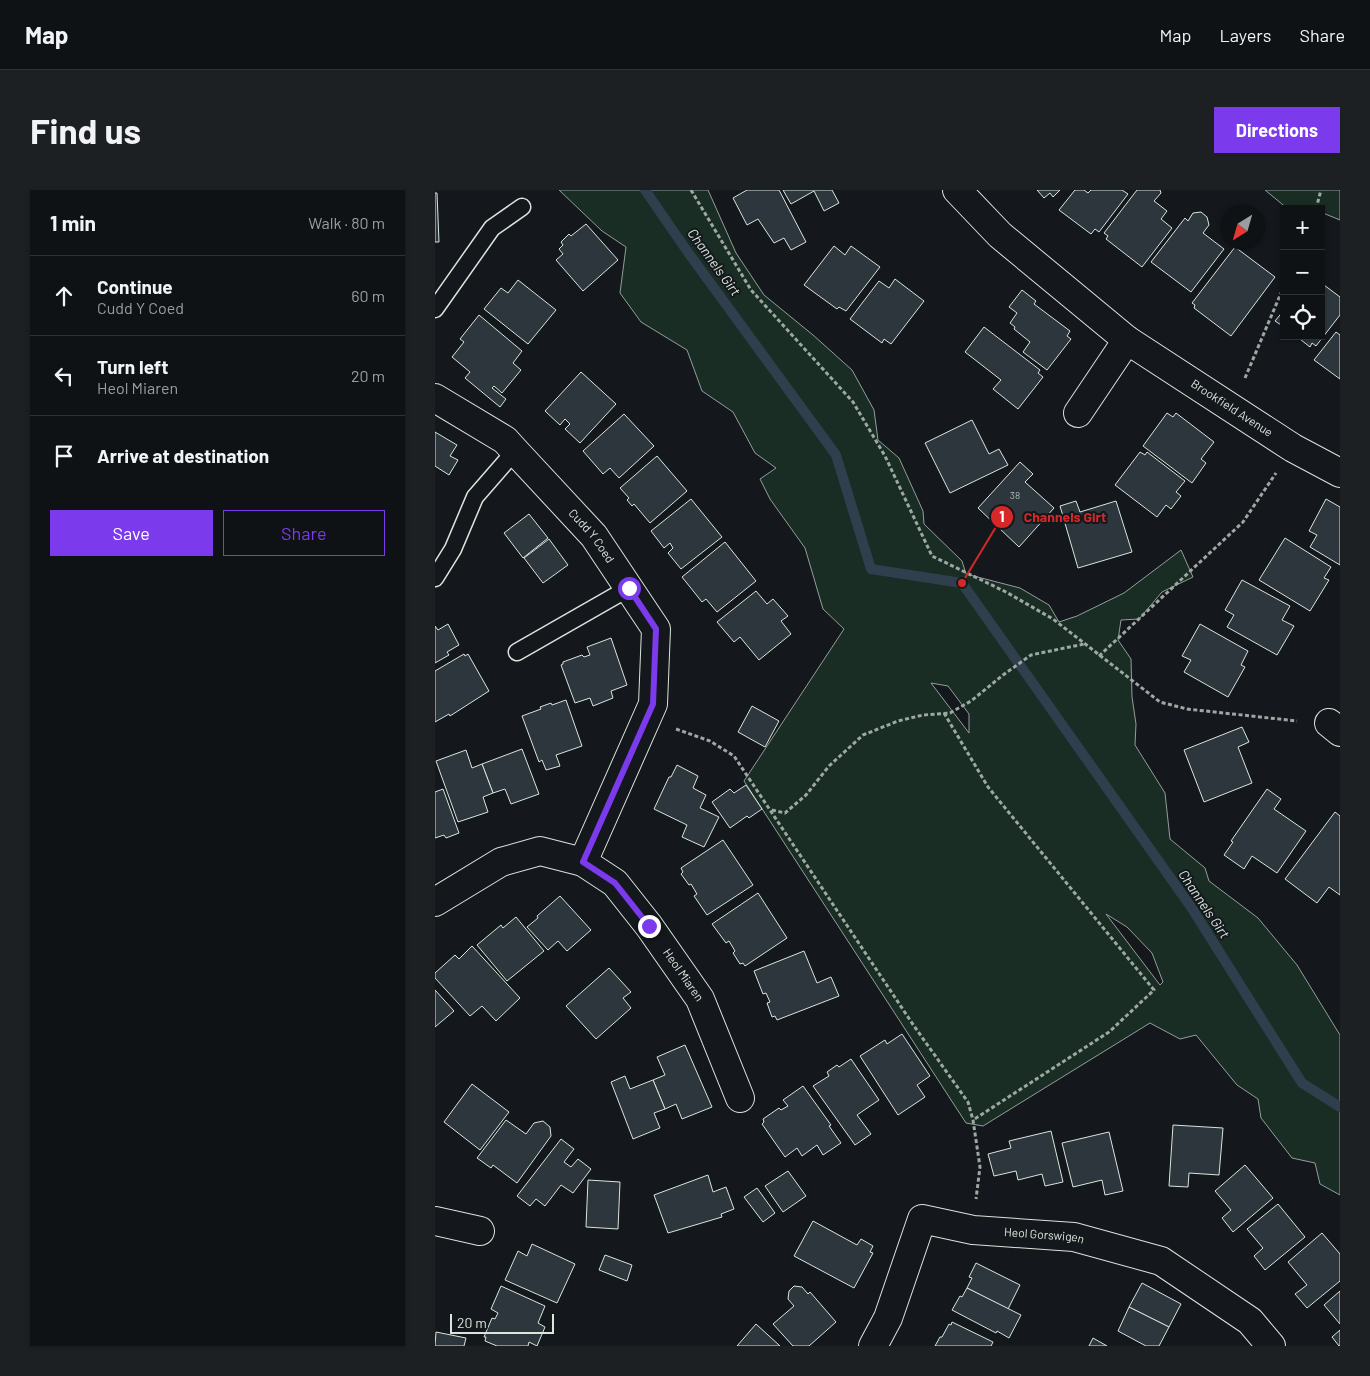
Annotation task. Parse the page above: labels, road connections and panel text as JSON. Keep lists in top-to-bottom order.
{
  "streets": {
    "street": [
      "Brookfield Avenue",
      "Cudd Y Coed",
      "Heol Miaren",
      "Heol Gorswigen"
    ]
  },
  "crossings": [
    ["Cudd Y Coed", "Heol Miaren"]
  ],
  "water": ["Channels Girt"],
  "places": ["Channels Girt"],
  "house_numbers": ["38"],
  "scale_bar": "20 m",
  "north": "bottom left",
  "page": {
    "header": "Map",
    "nav": ["Map", "Layers", "Share"],
    "buttons": [
      "Directions",
      ["Save", "Share"]
    ],
    "title": "Find us",
    "heading": ["1 min", "Walk · 80 m"],
    "map_buttons": ["+", "−"],
    "list": [
      ["Continue", "Cudd Y Coed", "60 m"],
      ["Turn left", "Heol Miaren", "20 m"],
      "Arrive at destination"
    ],
    "scale": "20 m"
  }
}
